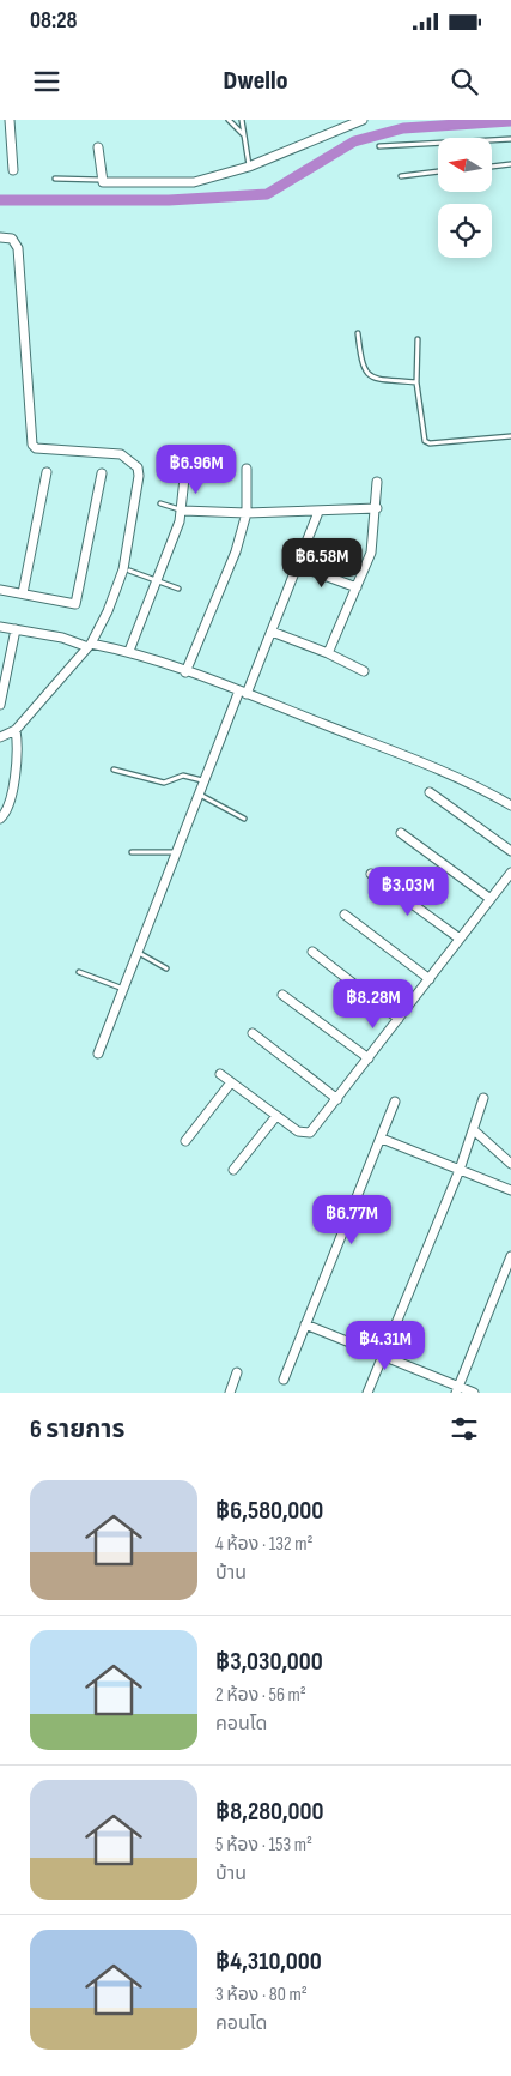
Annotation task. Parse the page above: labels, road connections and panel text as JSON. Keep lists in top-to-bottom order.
{
  "north": "left",
  "page": {
    "status": "08:28",
    "header": "Dwello",
    "price": [
      "฿6.96M",
      "฿6.58M",
      "฿3.03M",
      "฿8.28M",
      "฿6.77M",
      "฿4.31M"
    ],
    "heading": "6 รายการ",
    "list": [
      {
        "name": "฿6,580,000",
        "note": "4 ห้อง · 132 m² · บ้าน"
      },
      {
        "name": "฿3,030,000",
        "note": "2 ห้อง · 56 m² · คอนโด"
      },
      {
        "name": "฿8,280,000",
        "note": "5 ห้อง · 153 m² · บ้าน"
      },
      {
        "name": "฿4,310,000",
        "note": "3 ห้อง · 80 m² · คอนโด"
      }
    ]
  }
}
